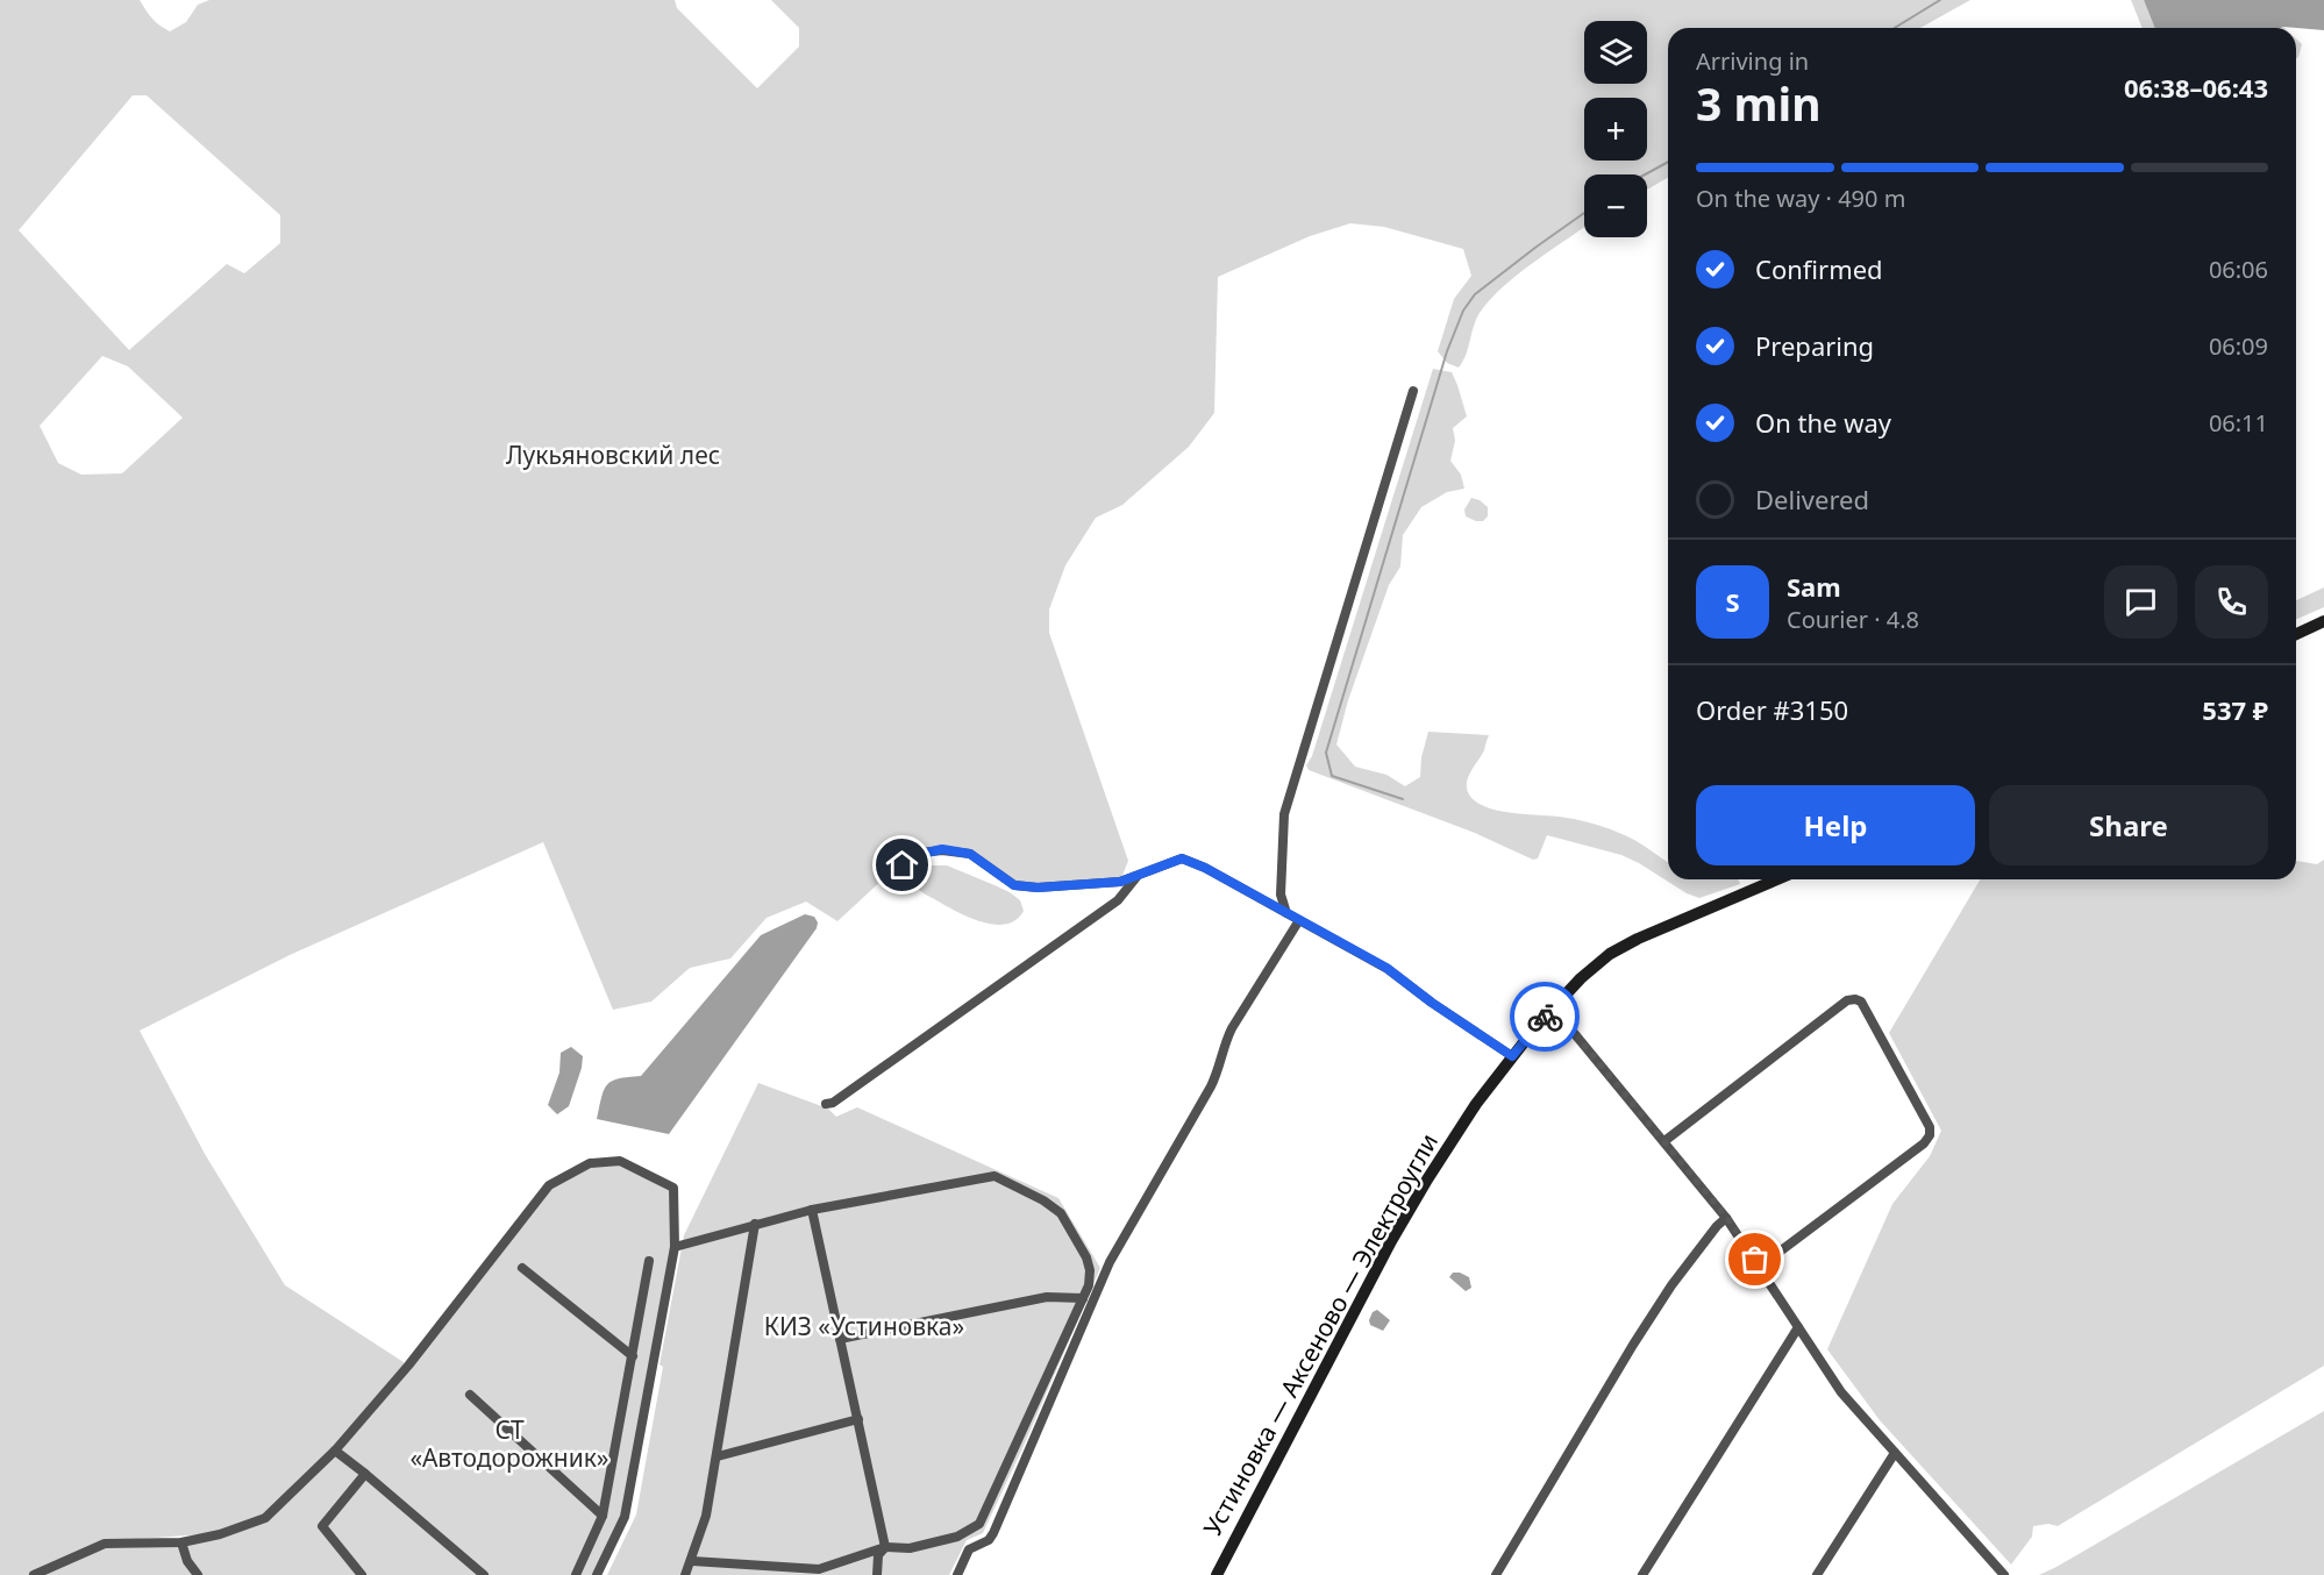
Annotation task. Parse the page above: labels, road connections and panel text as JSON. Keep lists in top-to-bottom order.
{
  "streets": {
    "main road": ["Устиновка — Аксеново — Электроугли"]
  },
  "parks": ["Лукьяновский лес", "КИЗ «Устиновка»", "СТ «Автодорожник»"],
  "page": {
    "map_buttons": ["+", "−"],
    "heading": ["3 min", "Arriving in", "06:38–06:43"],
    "panel": [
      "Sam",
      "Courier · 4.8",
      "Order #3150",
      "537 ₽"
    ],
    "bar": "On the way · 490 m",
    "list": [
      ["Confirmed", "06:06"],
      ["Preparing", "06:09"],
      ["On the way", "06:11"],
      "Delivered"
    ],
    "round": "S",
    "buttons": ["Help", "Share"]
  }
}
